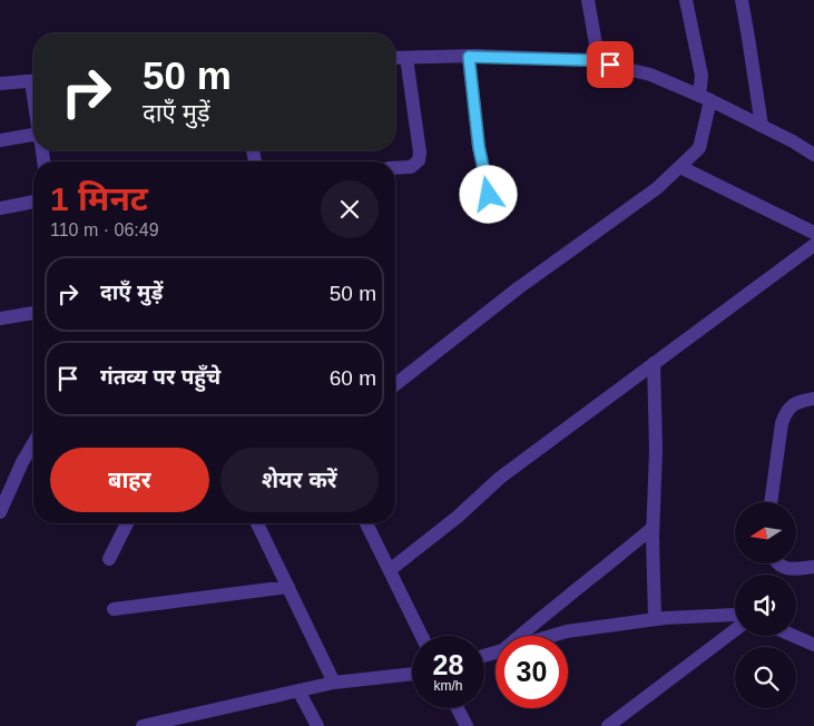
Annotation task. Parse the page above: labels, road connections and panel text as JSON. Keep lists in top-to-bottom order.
{
  "north": "left",
  "page": {
    "turn": ["50 m", "दाएँ मुड़ें"],
    "heading": ["1 मिनट", "110 m · 06:49"],
    "list": [
      {
        "name": "दाएँ मुड़ें",
        "value": "50 m"
      },
      {
        "name": "गंतव्य पर पहुँचे",
        "value": "60 m"
      }
    ],
    "buttons": ["बाहर", "शेयर करें"],
    "speed": "28 km/h",
    "limit": "30"
  }
}
